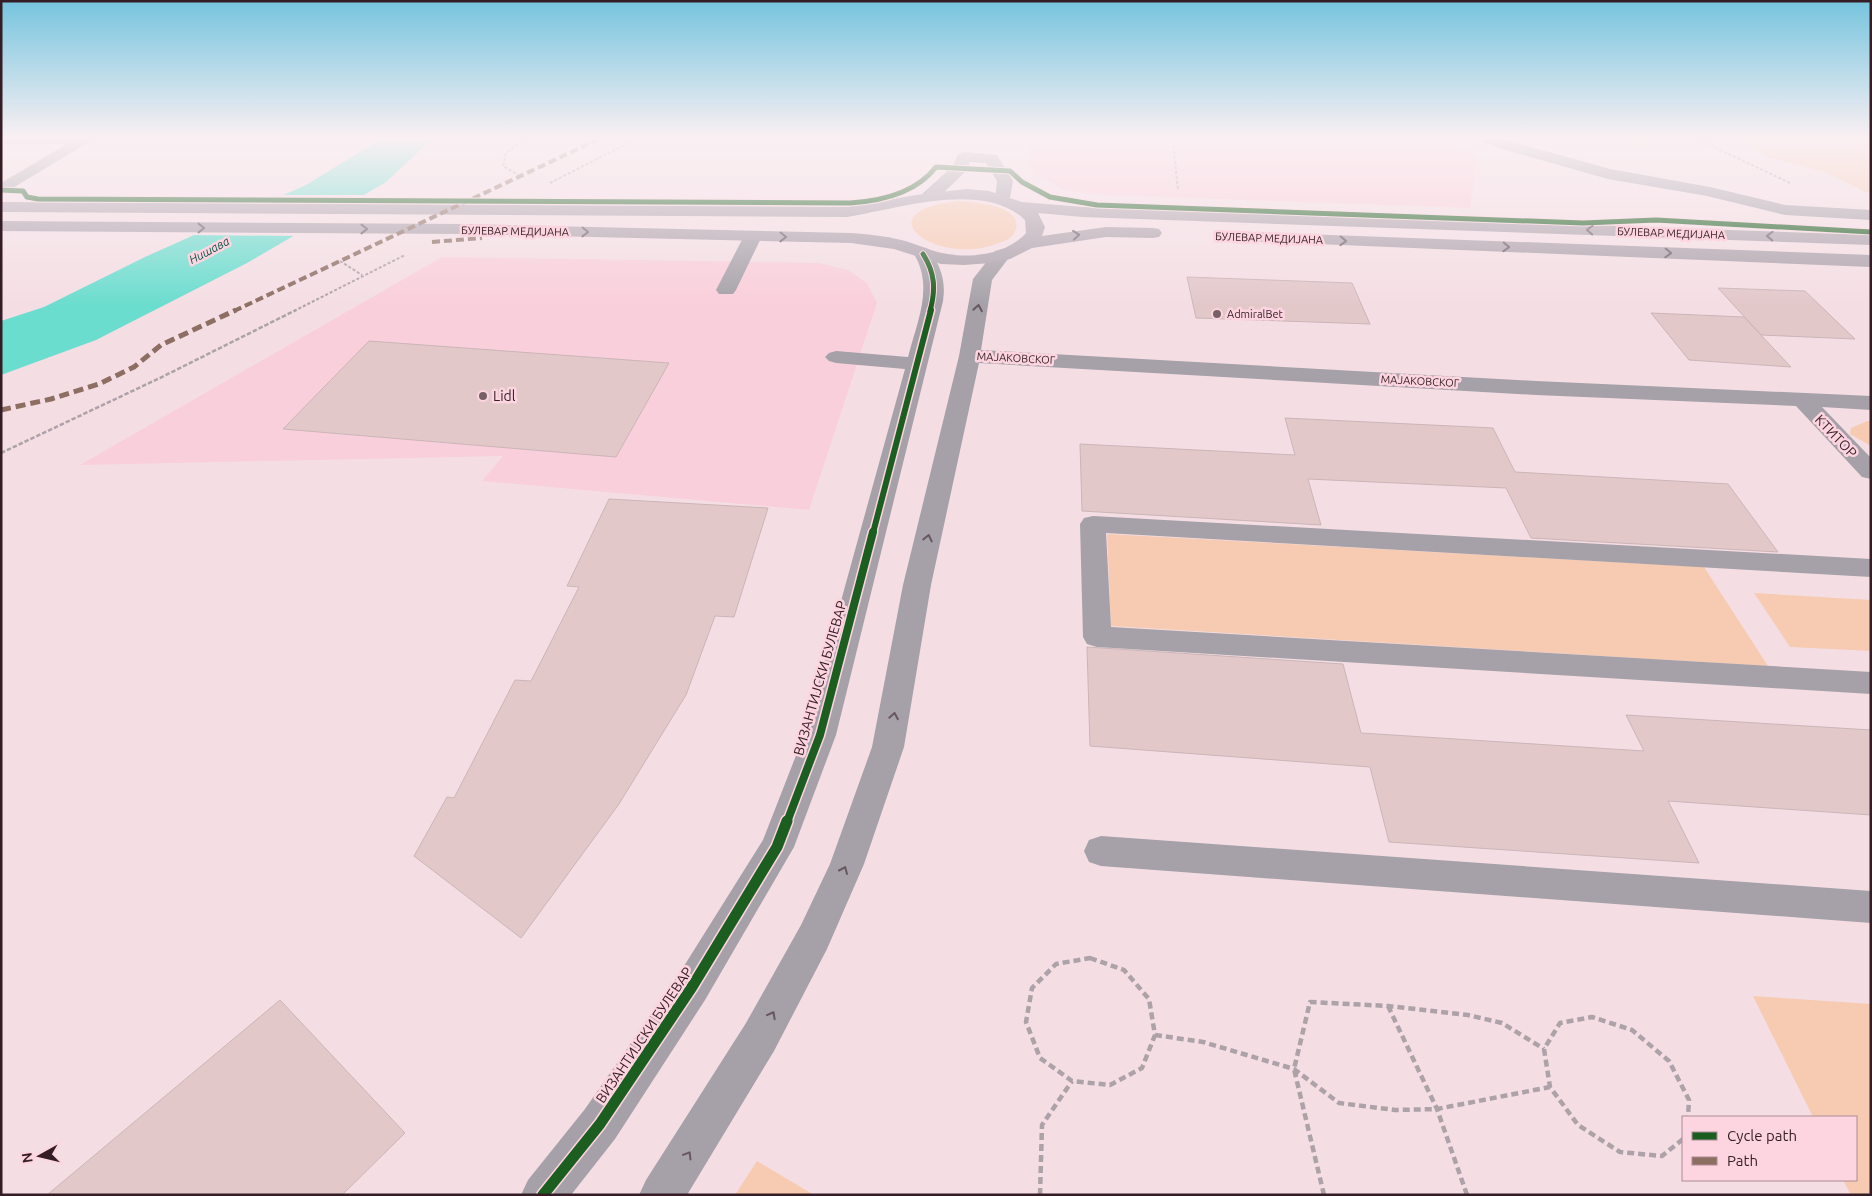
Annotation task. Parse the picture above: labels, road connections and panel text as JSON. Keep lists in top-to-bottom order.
{
  "streets": {
    "main road": ["БУЛЕВАР МЕДИЈАНА"],
    "street": ["МАЈАКОВСКОГ", "КТИТОР", "ВИЗАНТИЈСКИ БУЛЕВАР"]
  },
  "crossings": [
    ["БУЛЕВАР МЕДИЈАНА", "ВИЗАНТИЈСКИ БУЛЕВАР"],
    ["МАЈАКОВСКОГ", "КТИТОР"]
  ],
  "water": ["Нишава"],
  "places": ["AdmiralBet", "Lidl"],
  "legend": ["Cycle path", "Path"],
  "north": "left"
}
